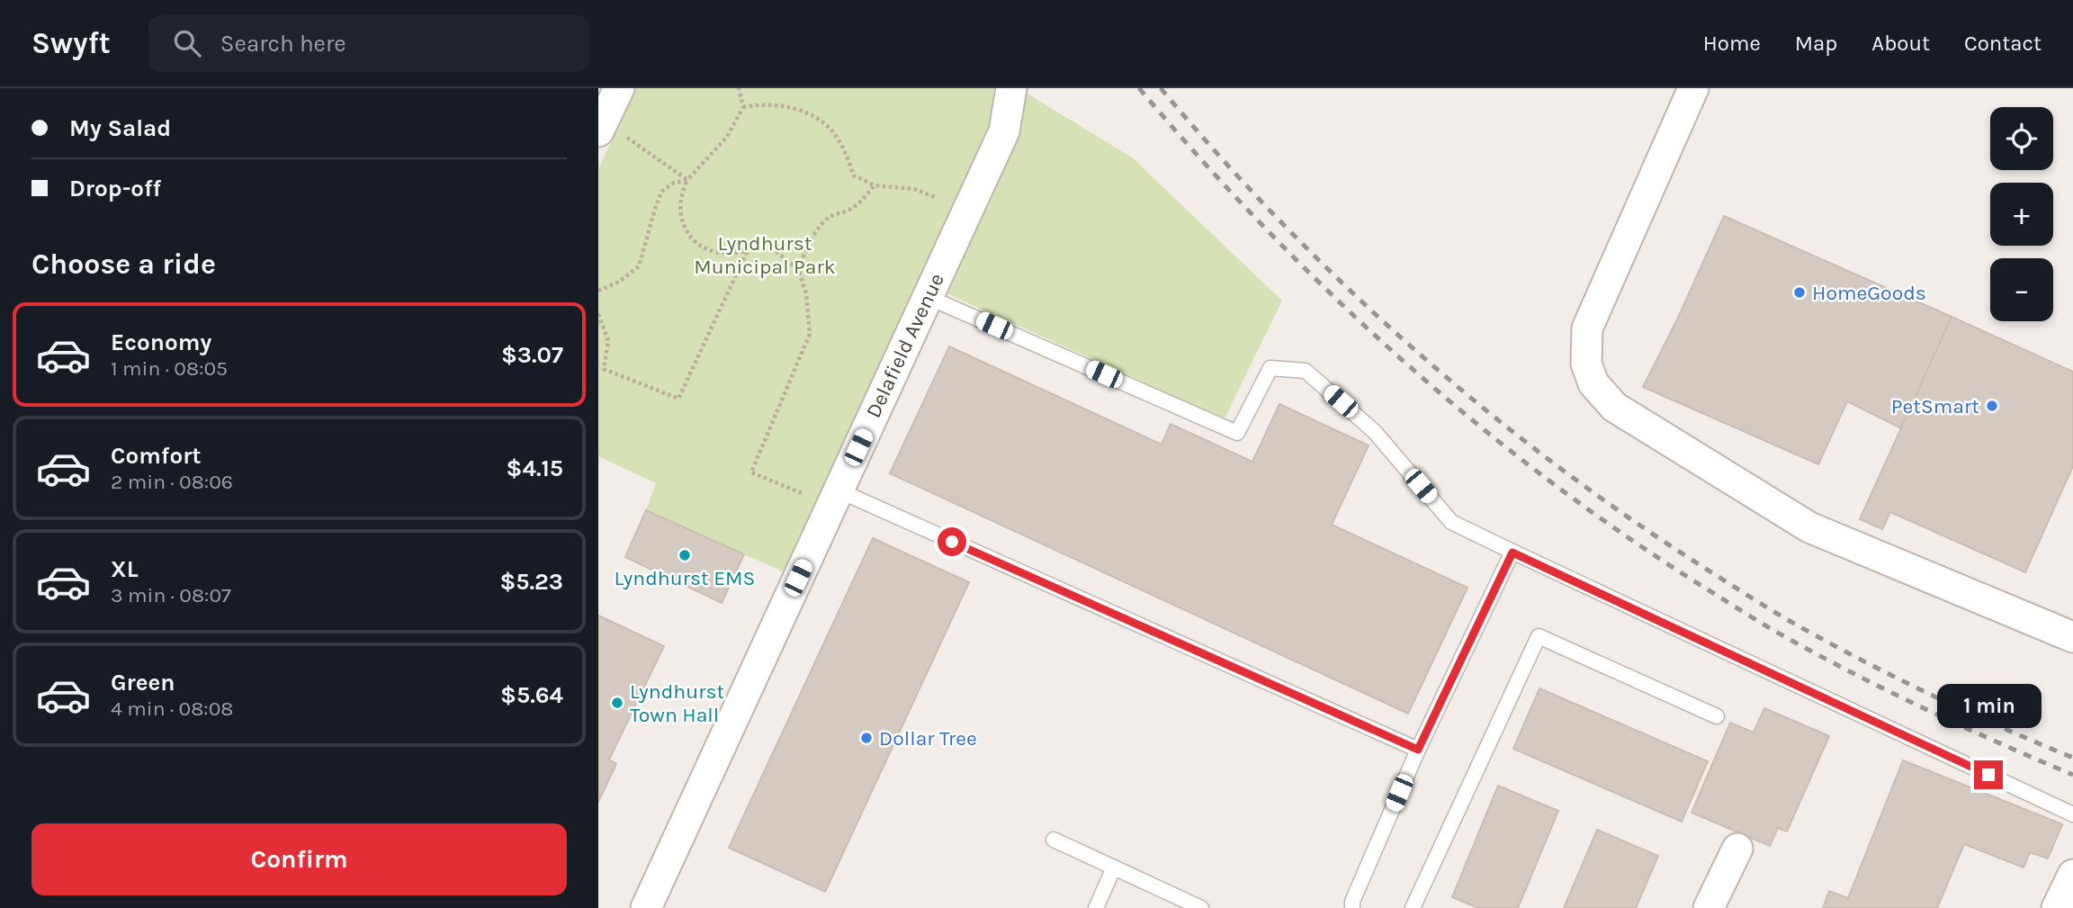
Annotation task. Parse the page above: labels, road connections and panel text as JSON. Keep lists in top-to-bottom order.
{
  "streets": {
    "street": ["Delafield Avenue"]
  },
  "parks": ["Lyndhurst Municipal Park"],
  "places": [
    "HomeGoods",
    "PetSmart",
    "Lyndhurst EMS",
    "Lyndhurst Town Hall",
    "Dollar Tree"
  ],
  "page": {
    "header": "Swyft",
    "search": "Search here",
    "nav": [
      "Home",
      "Map",
      "About",
      "Contact"
    ],
    "banner": ["My Salad", "Drop-off"],
    "map_buttons": ["+", "−"],
    "heading": "Choose a ride",
    "list": [
      {
        "name": "Economy",
        "note": "1 min · 08:05",
        "value": "$3.07"
      },
      {
        "name": "Comfort",
        "note": "2 min · 08:06",
        "value": "$4.15"
      },
      {
        "name": "XL",
        "note": "3 min · 08:07",
        "value": "$5.23"
      },
      {
        "name": "Green",
        "note": "4 min · 08:08",
        "value": "$5.64"
      }
    ],
    "bubble": "1 min",
    "buttons": "Confirm"
  }
}
